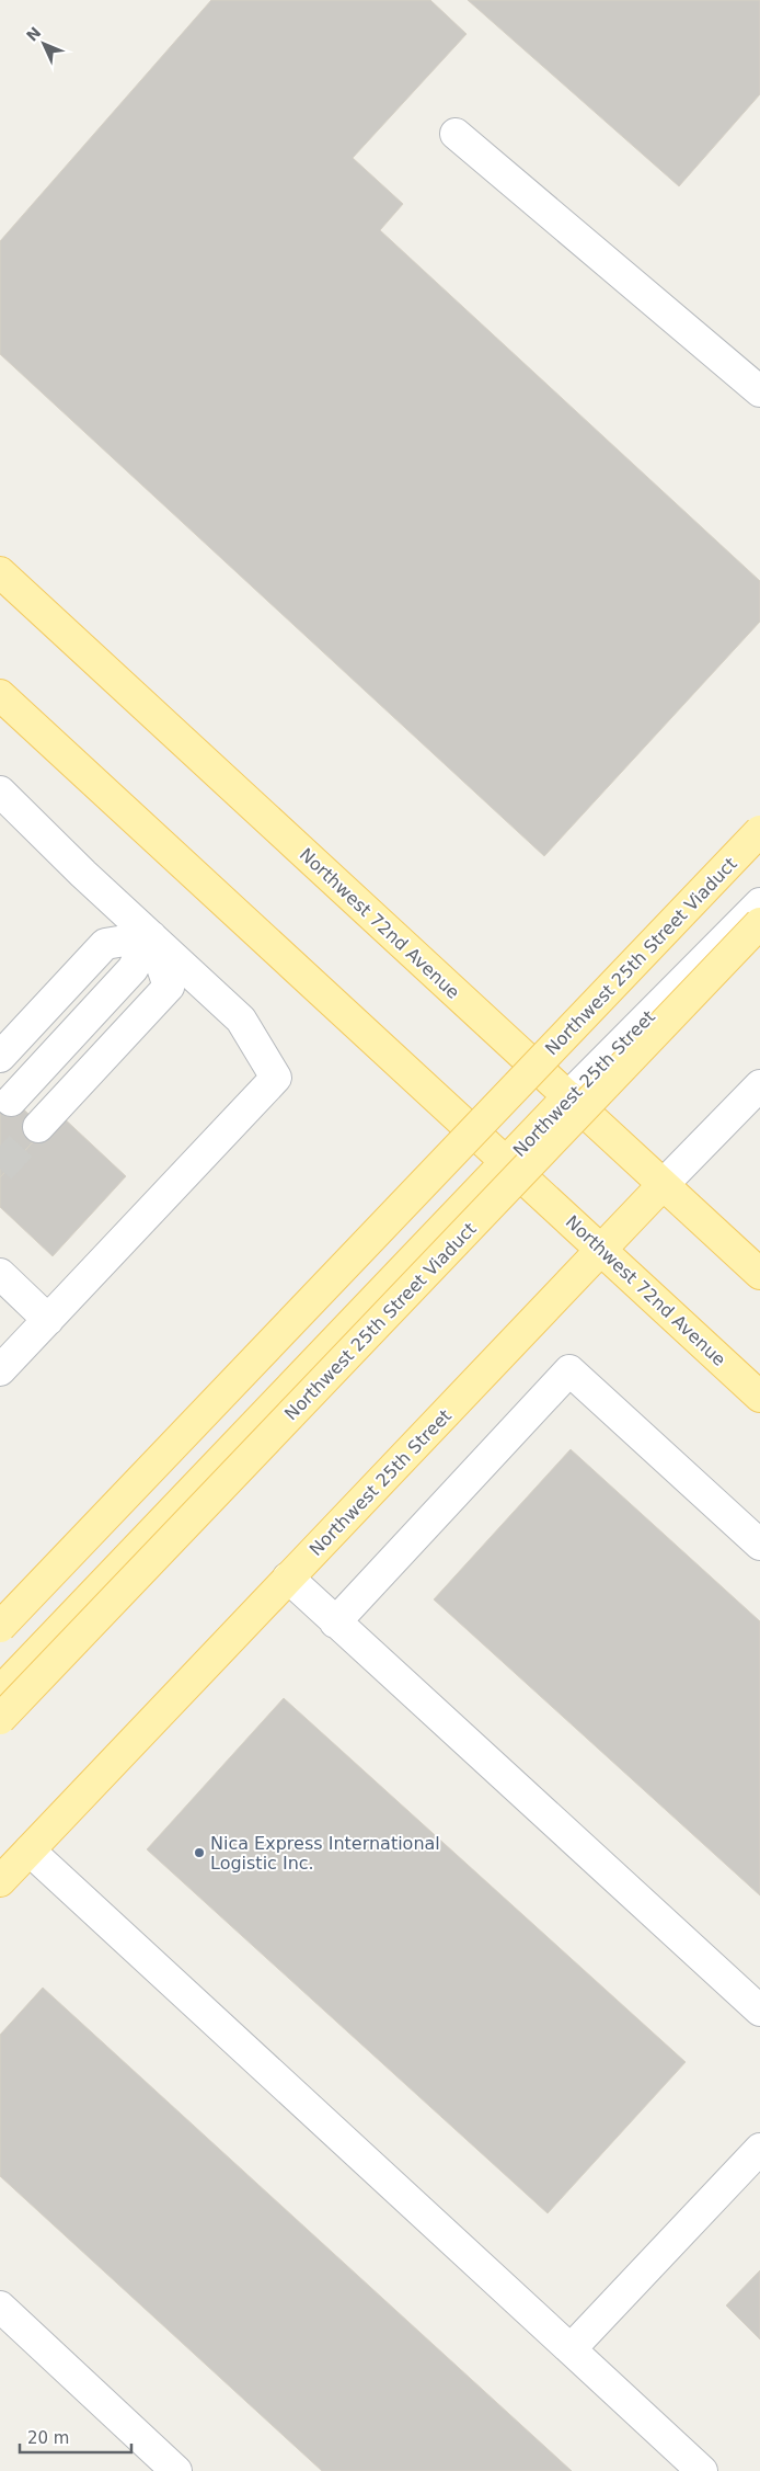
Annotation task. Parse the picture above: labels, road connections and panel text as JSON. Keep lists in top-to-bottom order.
{
  "streets": {
    "main road": ["Northwest 72nd Avenue", "Northwest 25th Street Viaduct", "Northwest 25th Street"]
  },
  "crossings": [
    ["Northwest 72nd Avenue", "Northwest 25th Street"]
  ],
  "places": ["Nica Express International Logistic Inc."],
  "scale_bar": "20 m",
  "north": "top left"
}
